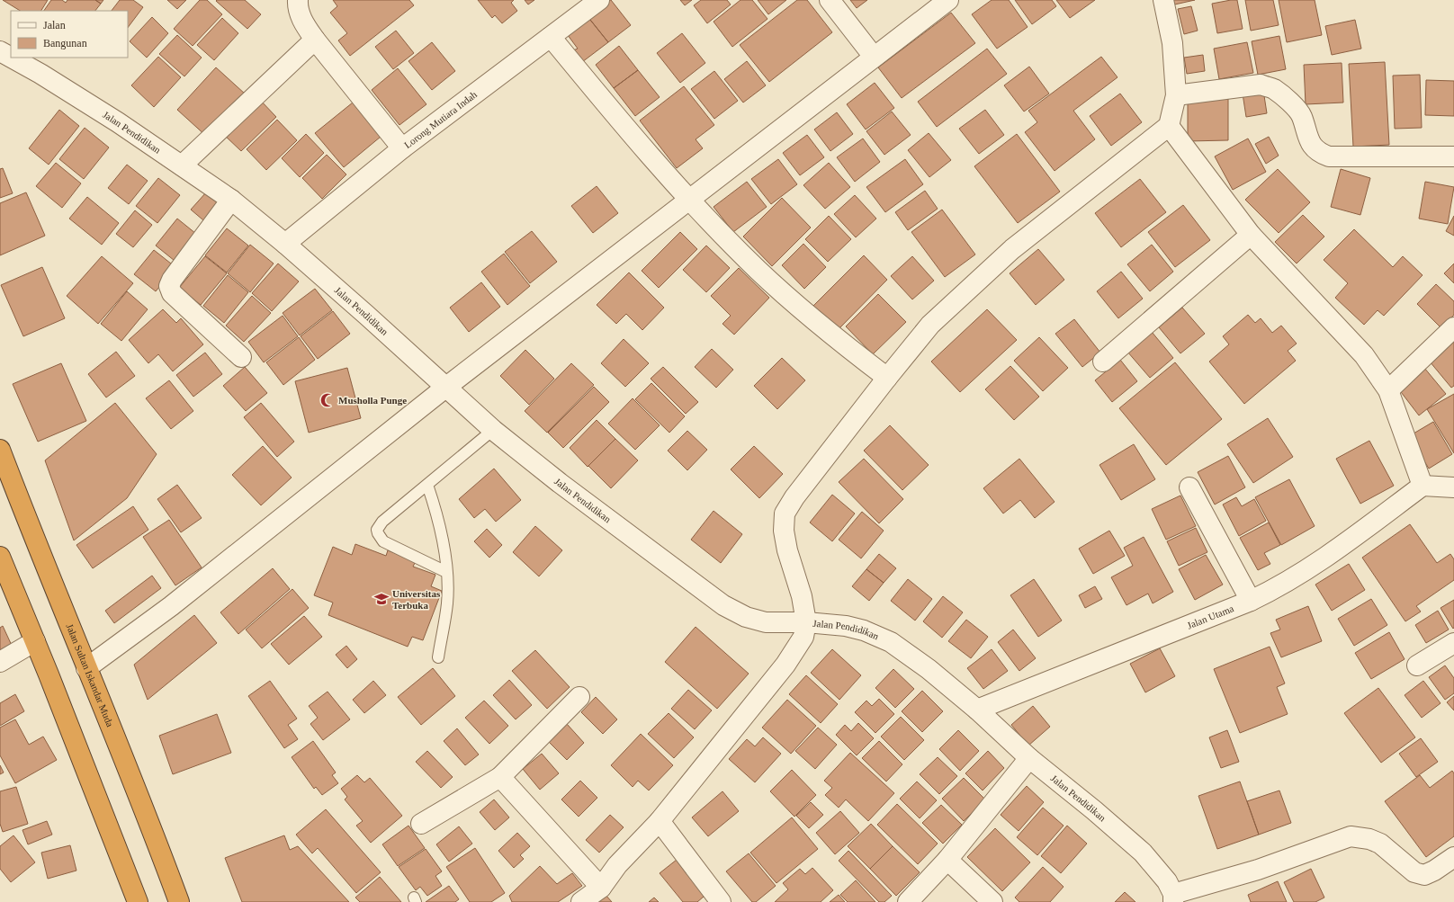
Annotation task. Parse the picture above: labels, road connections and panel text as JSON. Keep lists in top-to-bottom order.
{
  "streets": {
    "highway": ["Jalan Sultan Iskandar Muda"],
    "street": ["Lorong Mutiara Indah", "Jalan Pendidikan", "Jalan Utama"]
  },
  "crossings": [
    ["Lorong Mutiara Indah", "Jalan Pendidikan"],
    ["Jalan Pendidikan", "Jalan Utama"]
  ],
  "places": {
    "mosque": ["Musholla Punge"],
    "school or university": ["Universitas Terbuka"]
  },
  "legend": ["Jalan", "Bangunan"]
}
